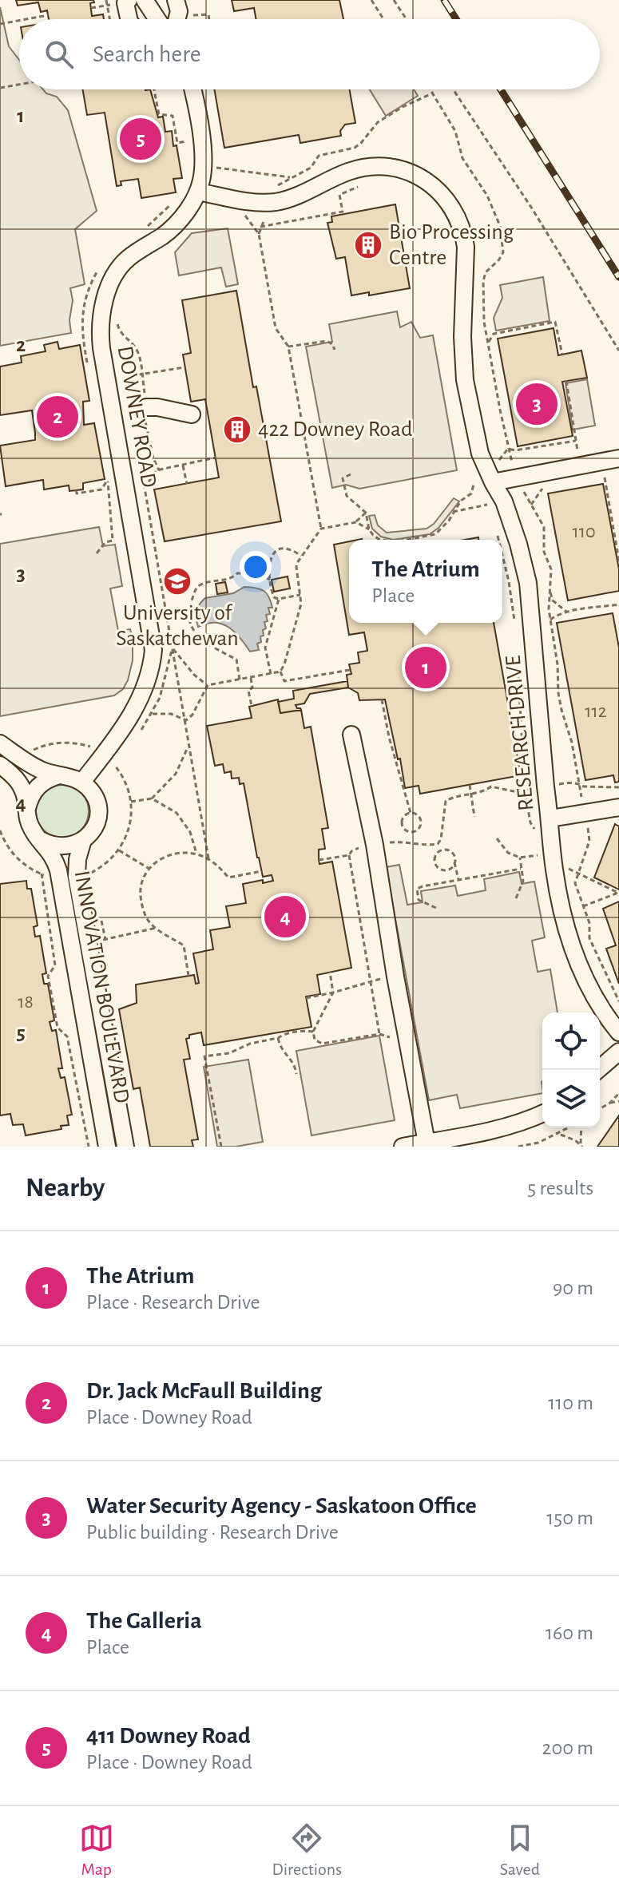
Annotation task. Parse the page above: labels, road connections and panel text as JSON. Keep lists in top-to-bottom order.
{
  "streets": {
    "street": ["DOWNEY ROAD", "RESEARCH DRIVE", "INNOVATION BOULEVARD"]
  },
  "crossings": [
    ["DOWNEY ROAD", "RESEARCH DRIVE"],
    ["DOWNEY ROAD", "INNOVATION BOULEVARD"]
  ],
  "places": {
    "building": ["Bio Processing Centre", "422 Downey Road"],
    "school or university": ["University of Saskatchewan"]
  },
  "house_numbers": ["110", "112", "18"],
  "page": {
    "search": "Search here",
    "pins": [
      "5",
      "3",
      "2",
      "1",
      "4"
    ],
    "popup": ["The Atrium", "Place"],
    "heading": ["Nearby", "5 results"],
    "list": [
      {
        "mark": "1",
        "name": "The Atrium",
        "note": "Place · Research Drive",
        "value": "90 m"
      },
      {
        "mark": "2",
        "name": "Dr. Jack McFaull Building",
        "note": "Place · Downey Road",
        "value": "110 m"
      },
      {
        "mark": "3",
        "name": "Water Security Agency - Saskatoon Office",
        "note": "Public building · Research Drive",
        "value": "150 m"
      },
      {
        "mark": "4",
        "name": "The Galleria",
        "note": "Place",
        "value": "160 m"
      },
      {
        "mark": "5",
        "name": "411 Downey Road",
        "note": "Place · Downey Road",
        "value": "200 m"
      }
    ],
    "nav": ["Map", "Directions", "Saved"]
  },
  "grid": {
    "rows": [
      "1",
      "2",
      "3",
      "4",
      "5"
    ]
  }
}
